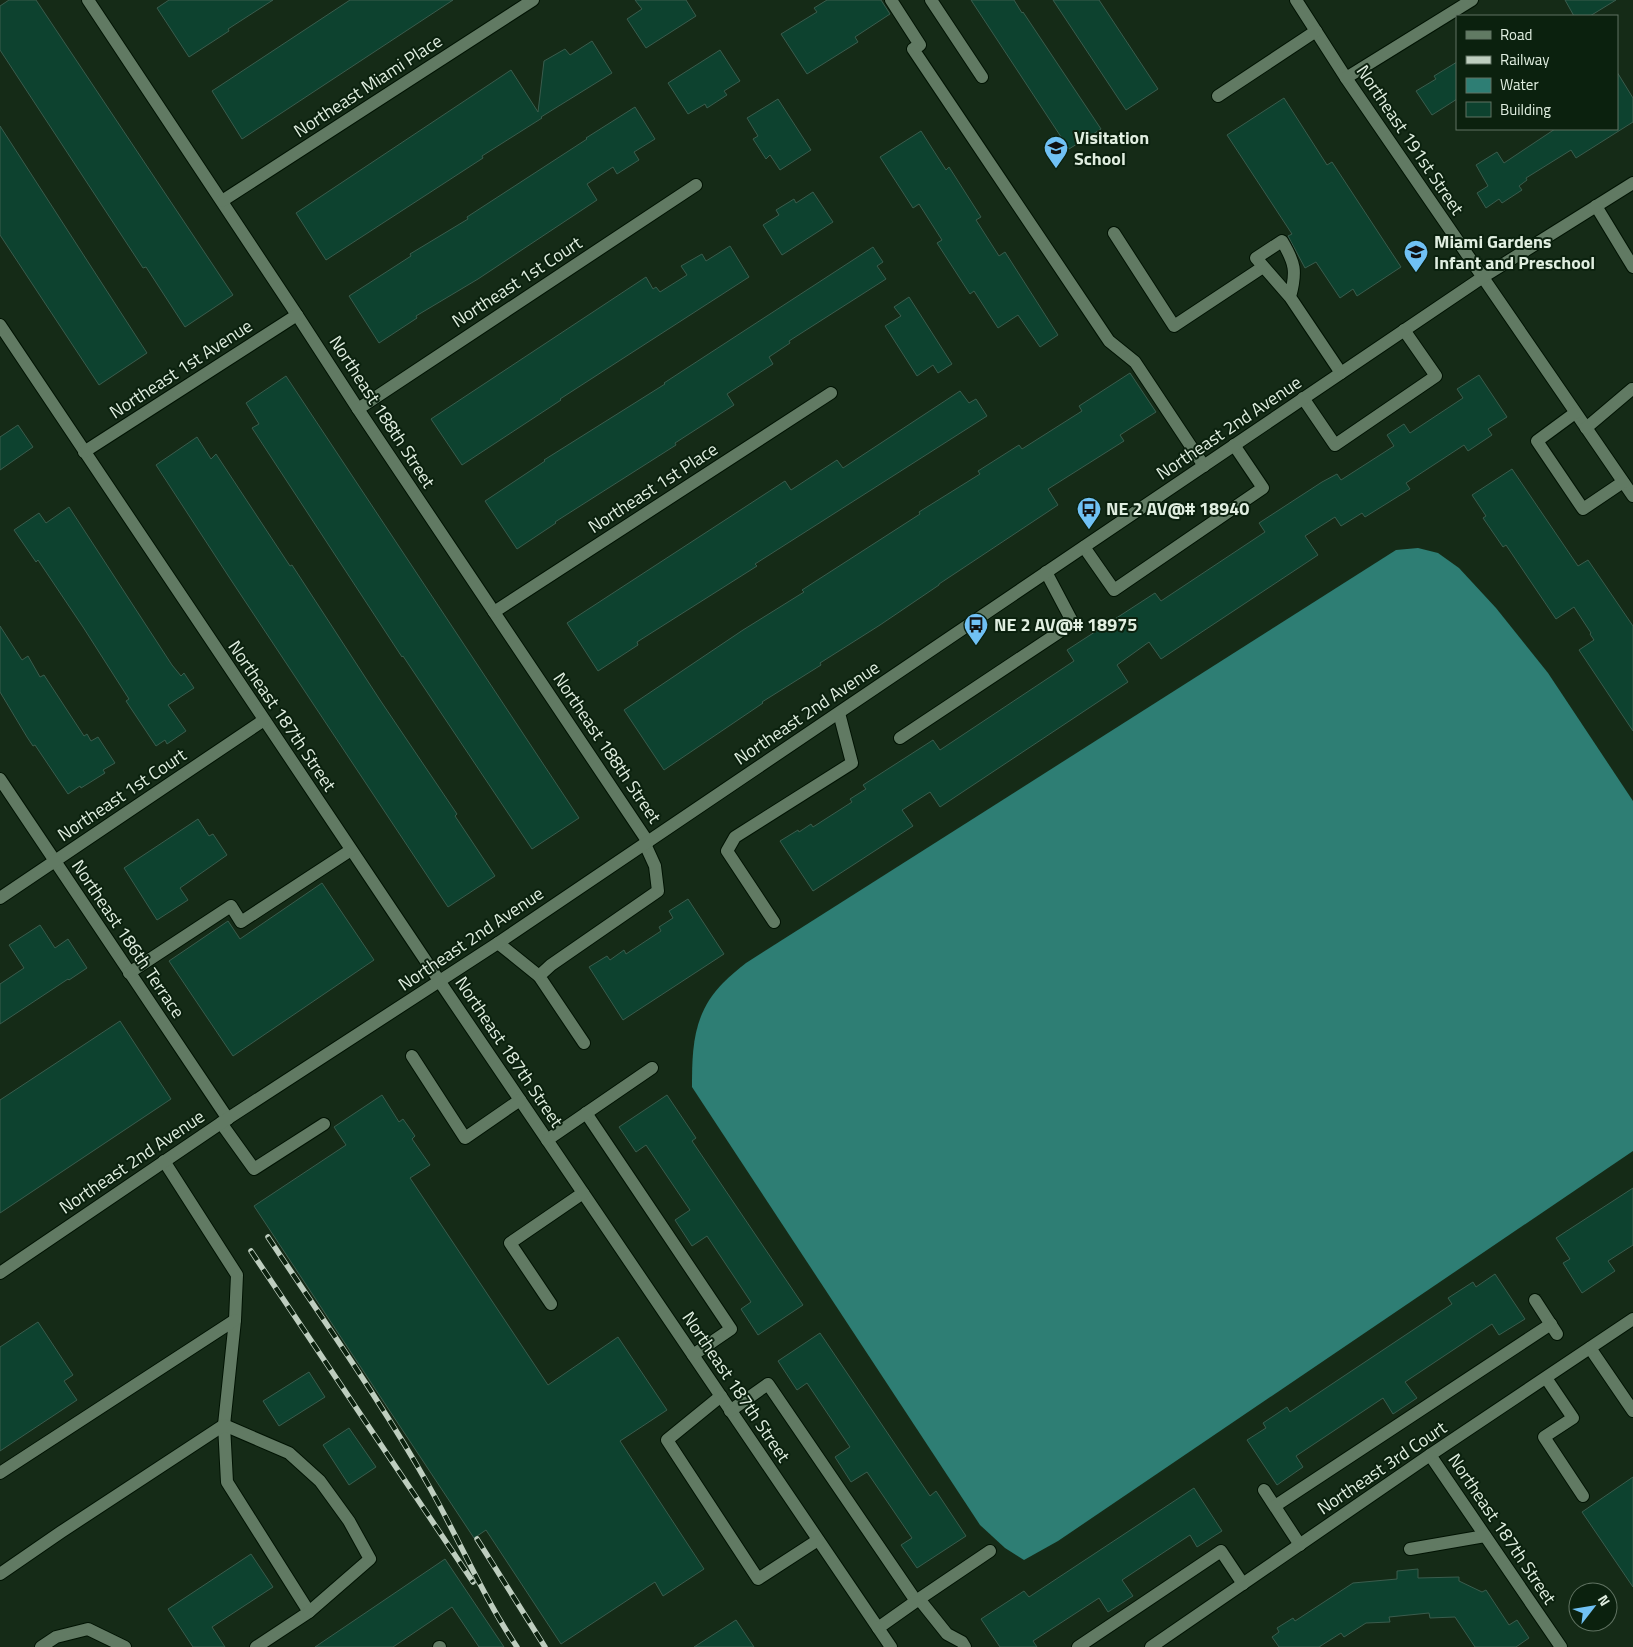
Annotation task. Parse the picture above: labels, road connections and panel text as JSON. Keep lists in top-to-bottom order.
{
  "streets": {
    "street": [
      "Northeast Miami Place",
      "Northeast 191st Street",
      "Northeast 1st Court",
      "Northeast 1st Avenue",
      "Northeast 188th Street",
      "Northeast 2nd Avenue",
      "Northeast 1st Place",
      "Northeast 187th Street",
      "Northeast 186th Terrace",
      "Northeast 3rd Court"
    ]
  },
  "crossings": [
    ["Northeast Miami Place", "Northeast 188th Street"],
    ["Northeast 191st Street", "Northeast 2nd Avenue"],
    ["Northeast 1st Court", "Northeast 188th Street"],
    ["Northeast 1st Court", "Northeast 187th Street"],
    ["Northeast 1st Court", "Northeast 186th Terrace"],
    ["Northeast 1st Avenue", "Northeast 188th Street"],
    ["Northeast 1st Avenue", "Northeast 187th Street"],
    ["Northeast 188th Street", "Northeast 2nd Avenue"],
    ["Northeast 188th Street", "Northeast 1st Place"],
    ["Northeast 2nd Avenue", "Northeast 187th Street"],
    ["Northeast 2nd Avenue", "Northeast 186th Terrace"],
    ["Northeast 187th Street", "Northeast 3rd Court"]
  ],
  "places": {
    "school or university": ["Visitation School", "Miami Gardens Infant and Preschool"],
    "bus stop": ["NE 2 AV@# 18940", "NE 2 AV@# 18975"]
  },
  "legend": [
    "Road",
    "Railway",
    "Water",
    "Building"
  ],
  "north": "top right"
}
